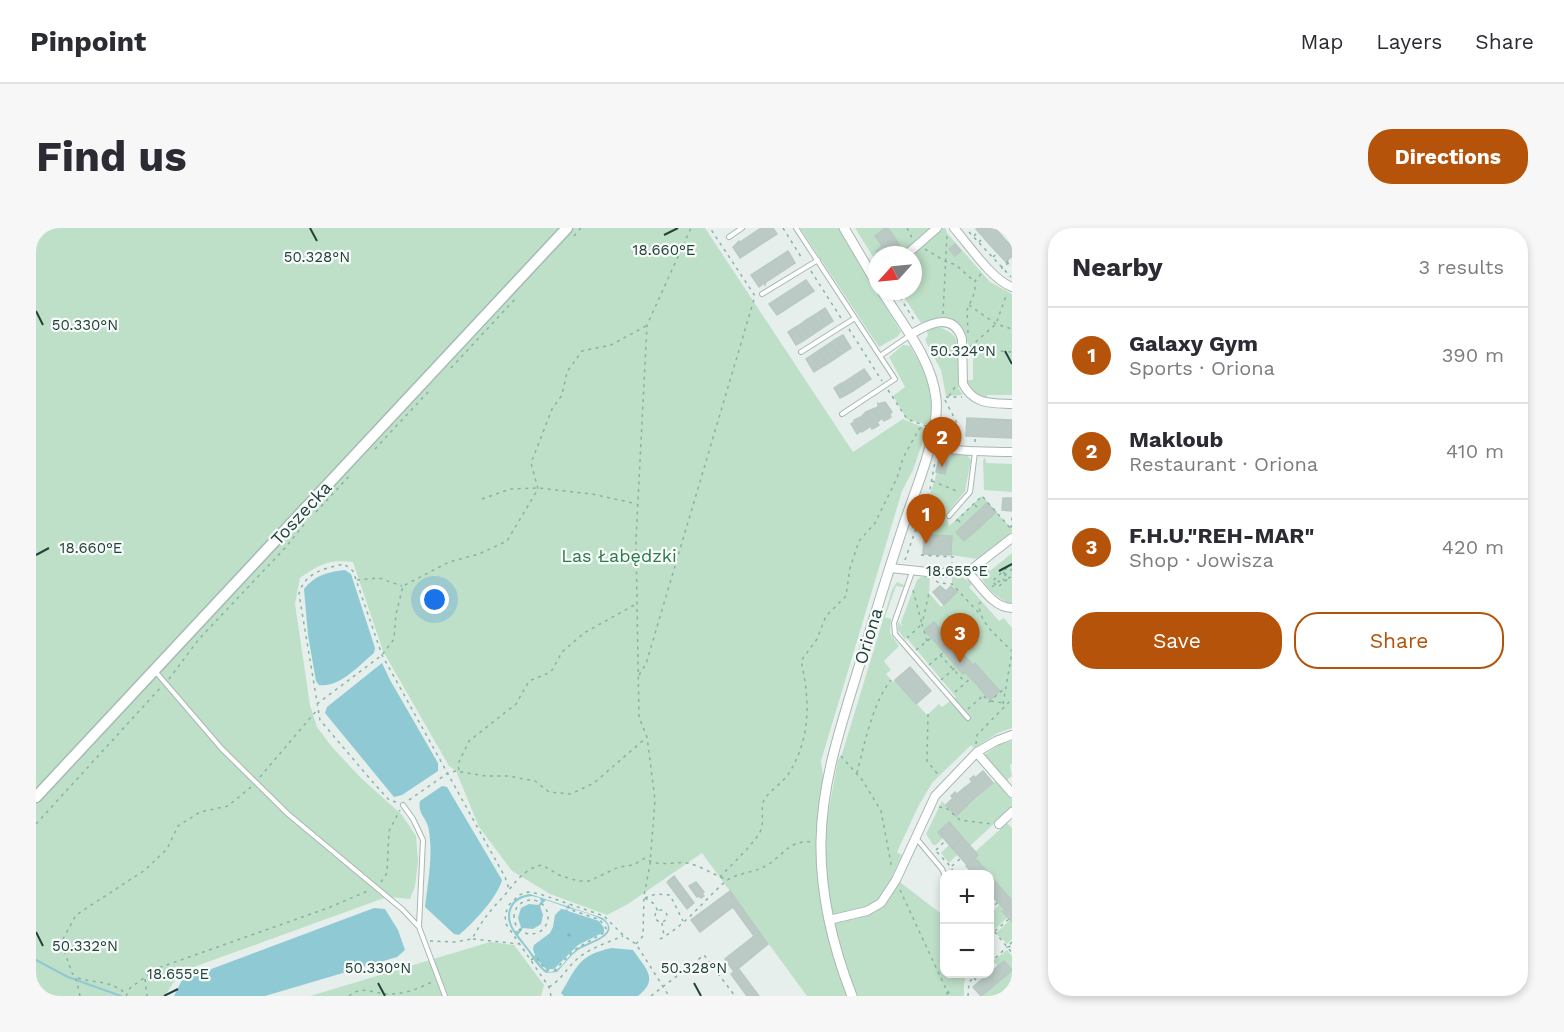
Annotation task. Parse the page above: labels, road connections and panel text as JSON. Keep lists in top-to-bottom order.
{
  "streets": {
    "main road": ["Toszecka"],
    "street": ["Oriona"]
  },
  "parks": ["Las Łabędzki"],
  "north": "bottom left",
  "page": {
    "header": "Pinpoint",
    "nav": ["Map", "Layers", "Share"],
    "buttons": [
      "Directions",
      ["Save", "Share"]
    ],
    "title": "Find us",
    "heading": ["Nearby", "3 results"],
    "list": [
      {
        "mark": "1",
        "name": "Galaxy Gym",
        "note": "Sports · Oriona",
        "value": "390 m"
      },
      {
        "mark": "2",
        "name": "Makloub",
        "note": "Restaurant · Oriona",
        "value": "410 m"
      },
      {
        "mark": "3",
        "name": "F.H.U.\"REH-MAR\"",
        "note": "Shop · Jowisza",
        "value": "420 m"
      }
    ],
    "pins": ["2", "1", "3"],
    "map_buttons": ["+", "−"]
  },
  "coordinates": [
    "18.660°E",
    "50.328°N",
    "50.330°N",
    "50.324°N",
    "18.655°E",
    "50.332°N"
  ]
}
